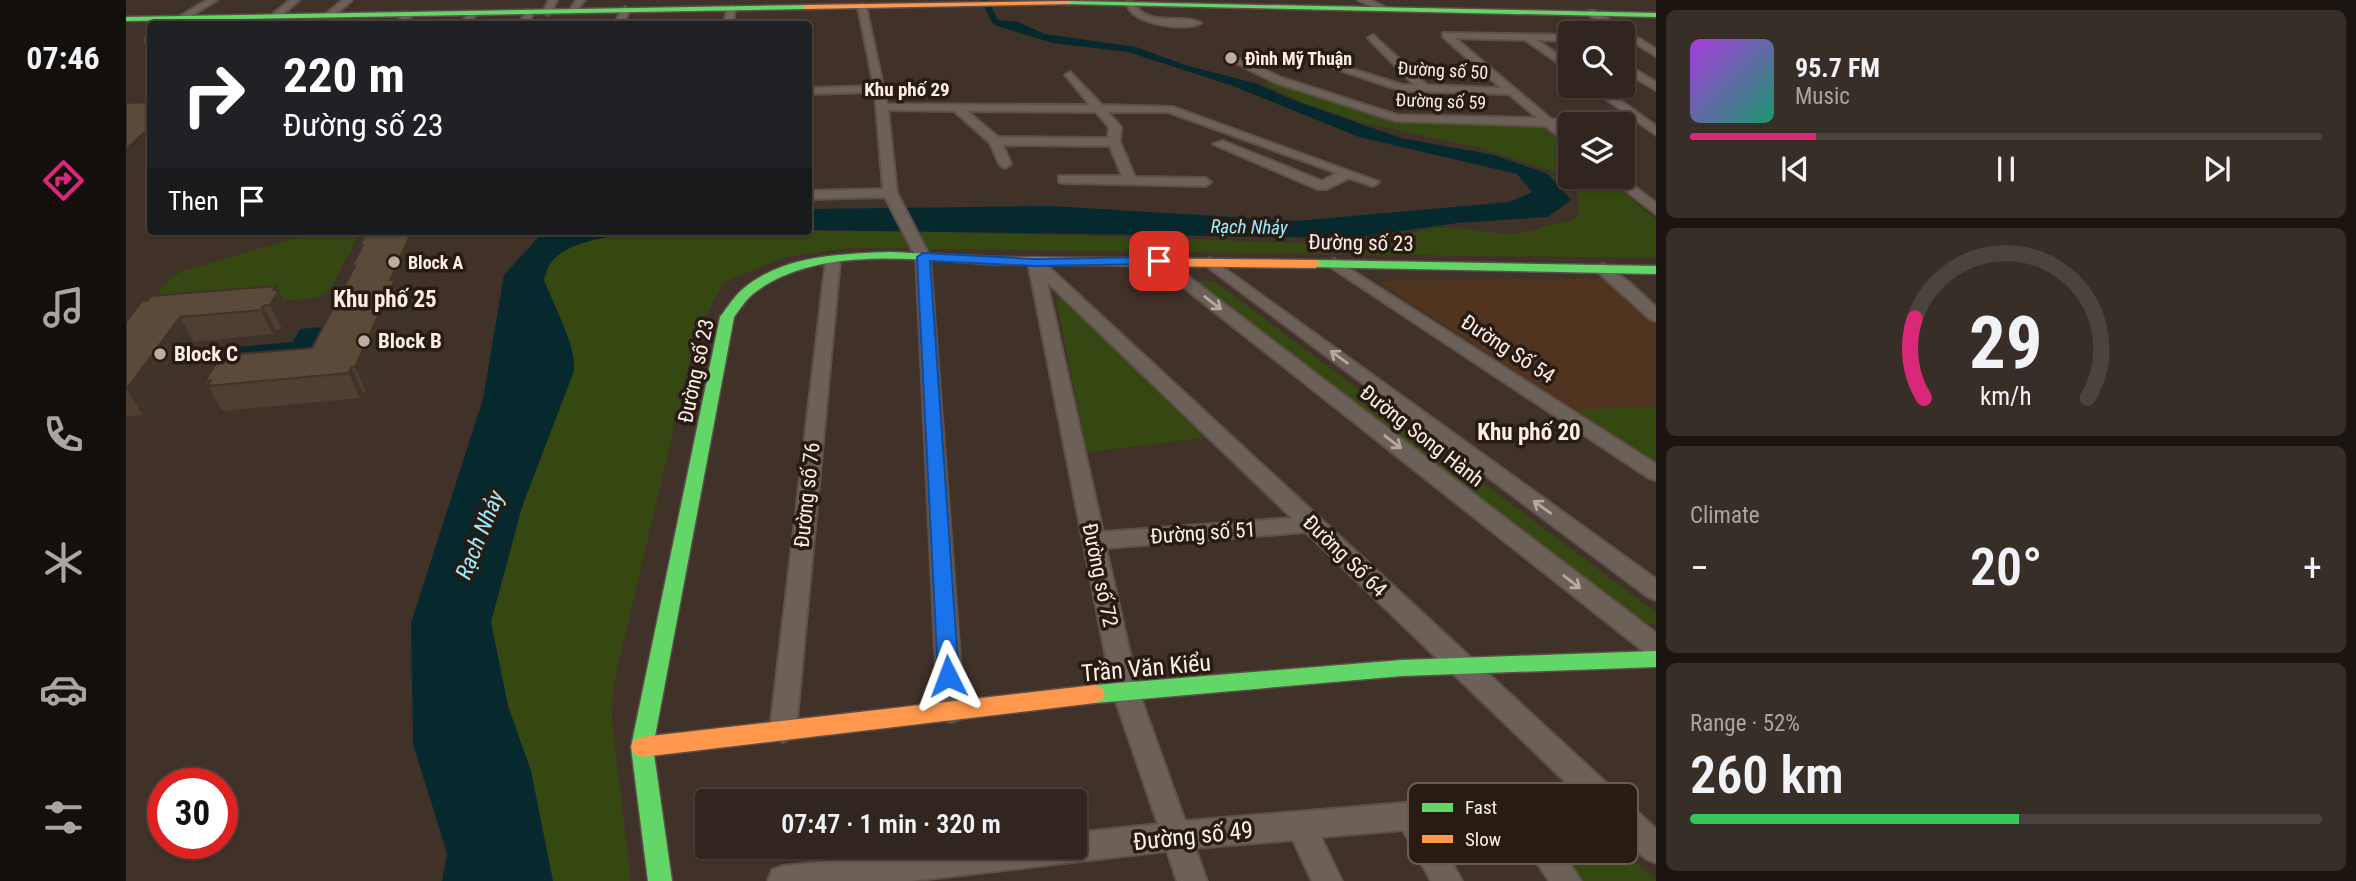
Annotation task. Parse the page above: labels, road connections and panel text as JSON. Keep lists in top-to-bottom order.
{
  "streets": {
    "main road": ["Đường số 23", "Trần Văn Kiểu"],
    "street": [
      "Đường số 50",
      "Đường số 59",
      "Đường Số 54",
      "Đường Song Hành",
      "Đường số 76",
      "Đường số 51",
      "Đường Số 64",
      "Đường số 72",
      "Đường số 49"
    ]
  },
  "crossings": [
    ["Đường số 23", "Đường Số 54"],
    ["Đường số 23", "Đường Song Hành"],
    ["Đường số 23", "Đường số 76"],
    ["Đường số 23", "Đường Số 64"],
    ["Đường số 23", "Đường số 72"],
    ["Đường số 23", "Trần Văn Kiểu"],
    ["Đường số 76", "Trần Văn Kiểu"],
    ["Đường số 51", "Đường Số 64"],
    ["Đường số 51", "Đường số 72"],
    ["Đường Số 64", "Đường số 72"],
    ["Đường Số 64", "Trần Văn Kiểu"],
    ["Đường số 72", "Trần Văn Kiểu"],
    ["Đường số 72", "Đường số 49"]
  ],
  "districts": ["Khu phố 29", "Khu phố 25", "Khu phố 20"],
  "water": ["Rạch Nhảy"],
  "places": [
    "Đình Mỹ Thuận",
    "Block A",
    "Block B",
    "Block C"
  ],
  "legend": ["Fast", "Slow"],
  "page": {
    "tabs": "07:46",
    "turn": ["220 m", "Đường số 23"],
    "song": ["95.7 FM", "Music"],
    "then": "Then",
    "tile": [
      "Climate",
      ["Range · 52%", "260 km"]
    ],
    "heat": ["−", "20°", "+"],
    "limit": "30",
    "trip": "07:47 · 1 min · 320 m",
    "gauge": ["29", "km/h"]
  }
}
